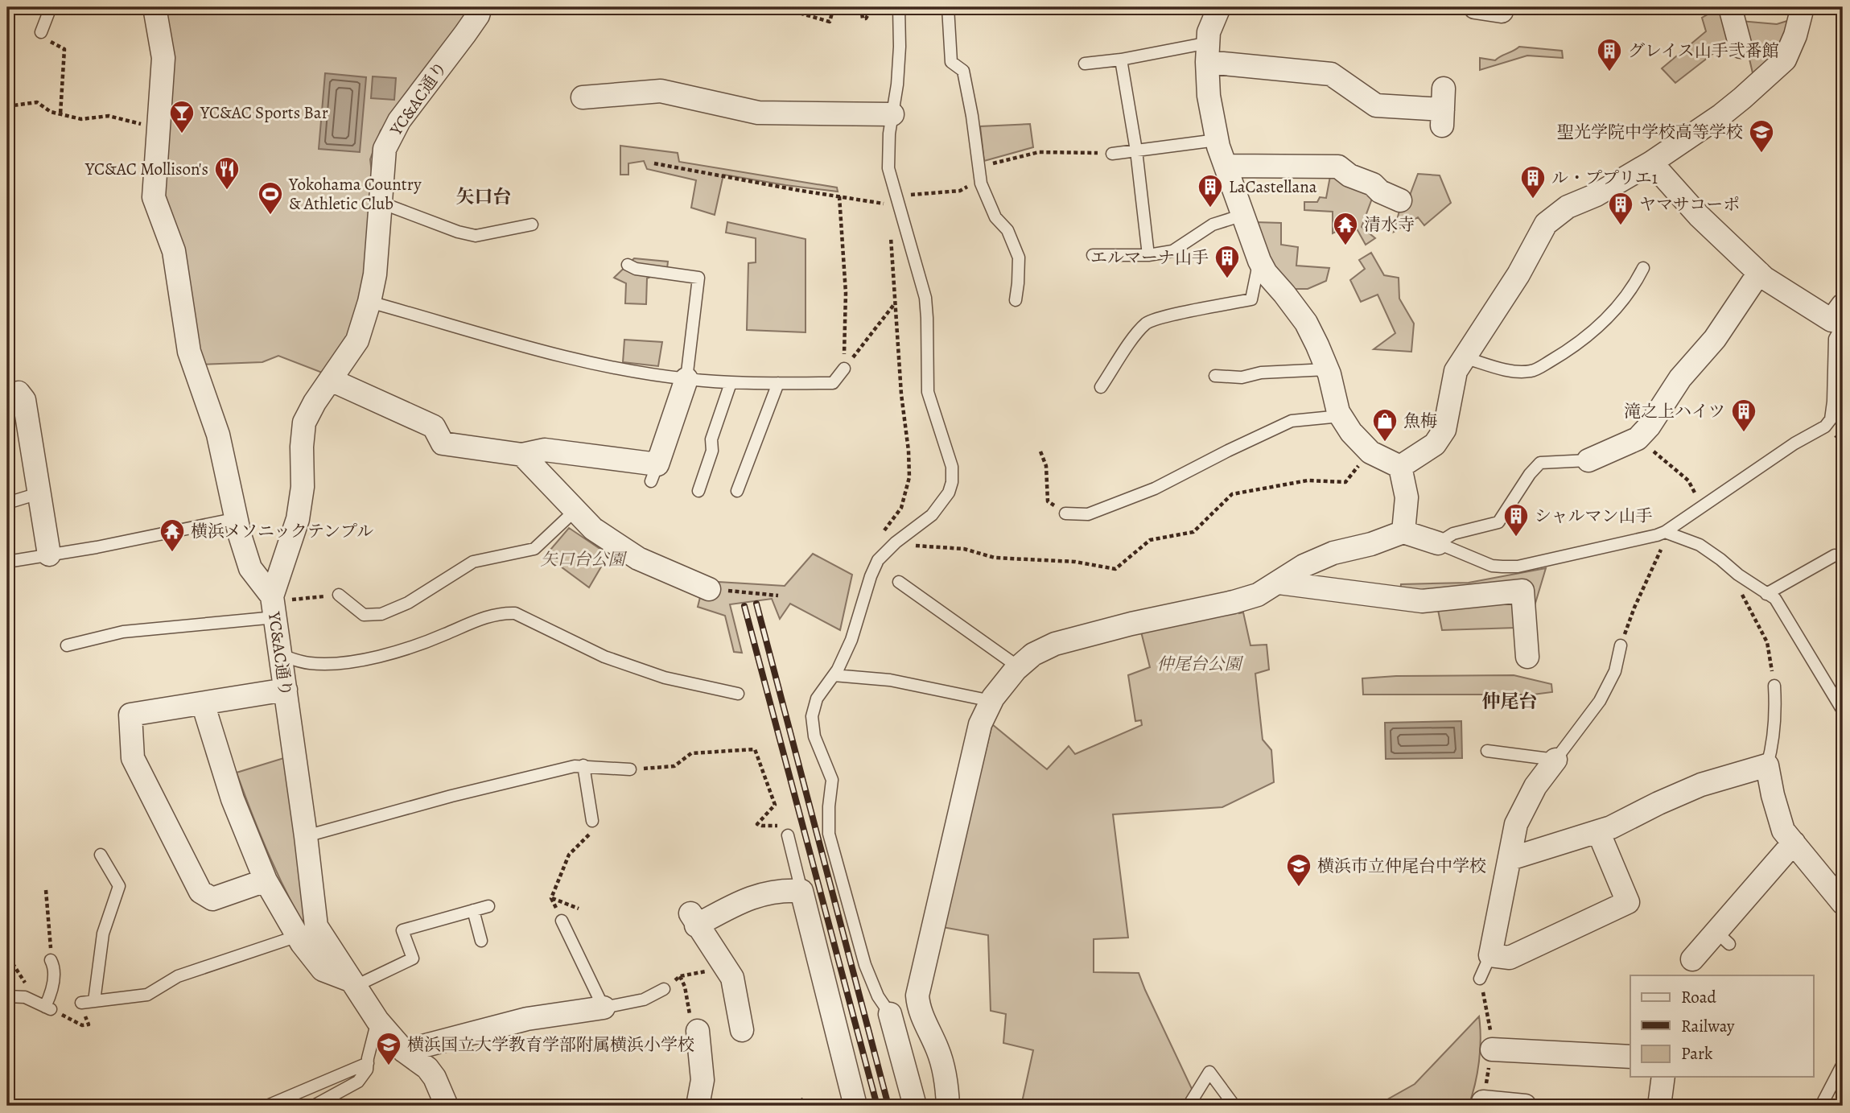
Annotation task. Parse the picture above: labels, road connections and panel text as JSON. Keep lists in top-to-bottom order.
{
  "streets": {
    "street": ["YC&AC通り"]
  },
  "districts": ["矢口台", "仲尾台"],
  "parks": ["矢口台公園", "仲尾台公園"],
  "places": {
    "building": [
      "グレイス山手弐番館",
      "ル・ププリエ1",
      "LaCastellana",
      "ヤマサコーポ",
      "エルマーナ山手",
      "滝之上ハイツ",
      "シャルマン山手"
    ],
    "bar": ["YC&AC Sports Bar"],
    "school or university": ["聖光学院中学校高等学校", "横浜市立仲尾台中学校", "横浜国立大学教育学部附属横浜小学校"],
    "restaurant": ["YC&AC Mollison's"],
    "sports": ["Yokohama Country & Athletic Club"],
    "temple": ["清水寺", "横浜メソニックテンプル"],
    "shop": ["魚梅"]
  },
  "legend": ["Road", "Railway", "Park"]
}
